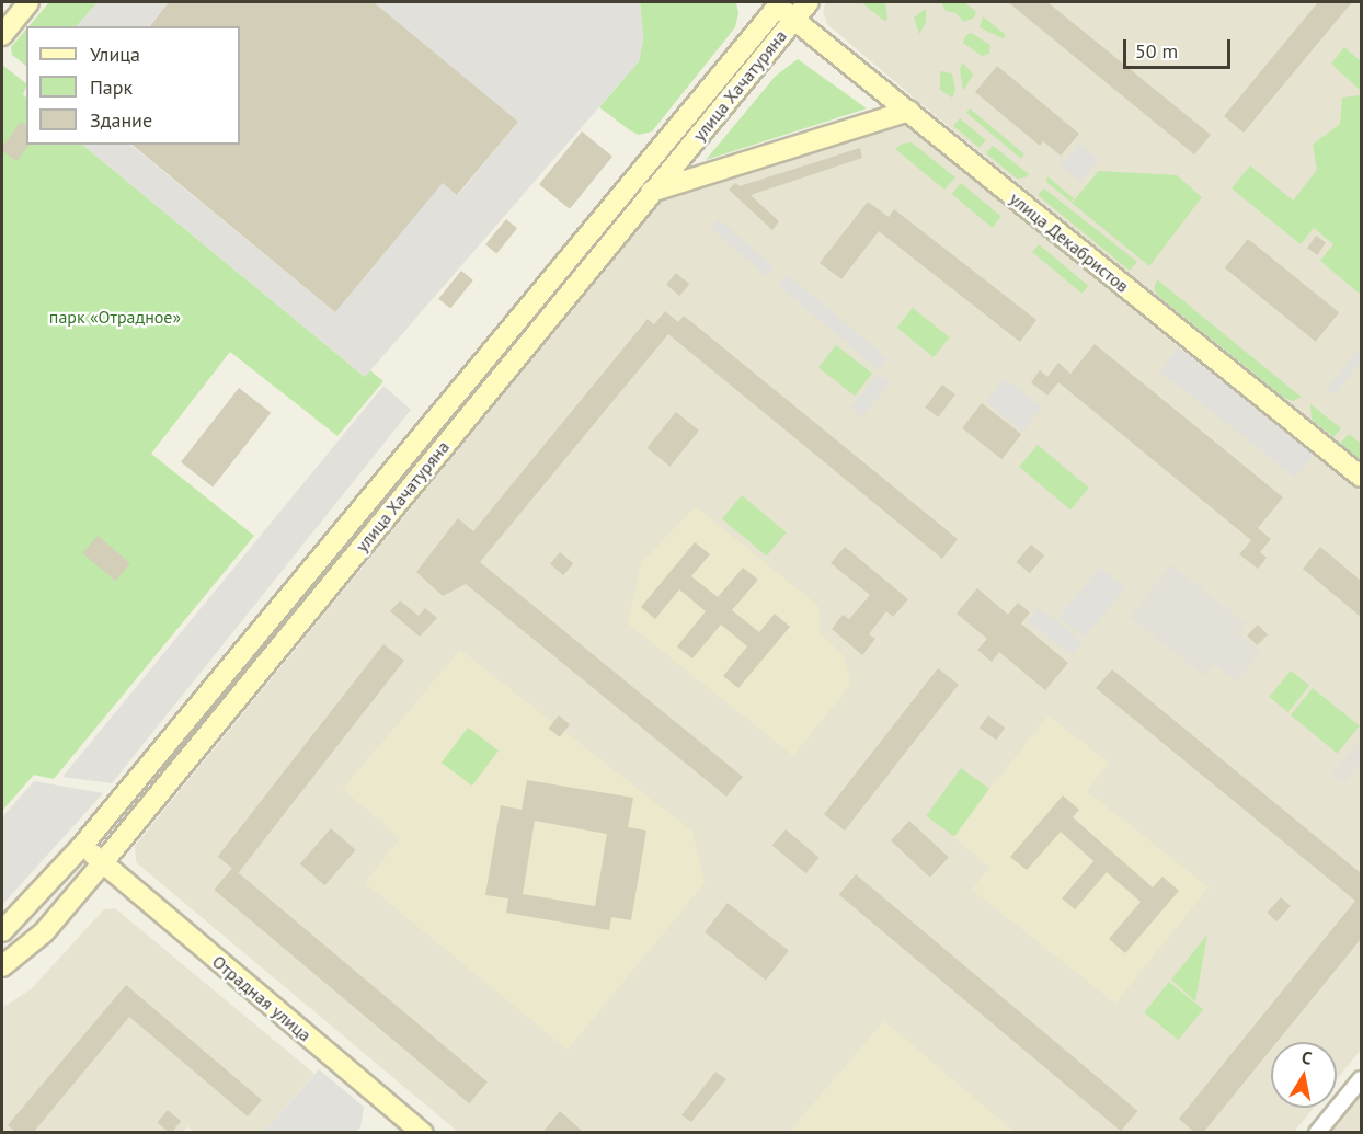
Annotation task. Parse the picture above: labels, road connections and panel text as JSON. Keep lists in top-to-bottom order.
{
  "streets": {
    "main road": ["улица Хачатуряна", "улица Декабристов", "Отрадная улица"]
  },
  "crossings": [
    ["улица Хачатуряна", "улица Декабристов"],
    ["улица Хачатуряна", "Отрадная улица"]
  ],
  "parks": ["парк «Отрадное»"],
  "legend": ["Улица", "Парк", "Здание"],
  "scale_bar": "50 m",
  "north": "top"
}
